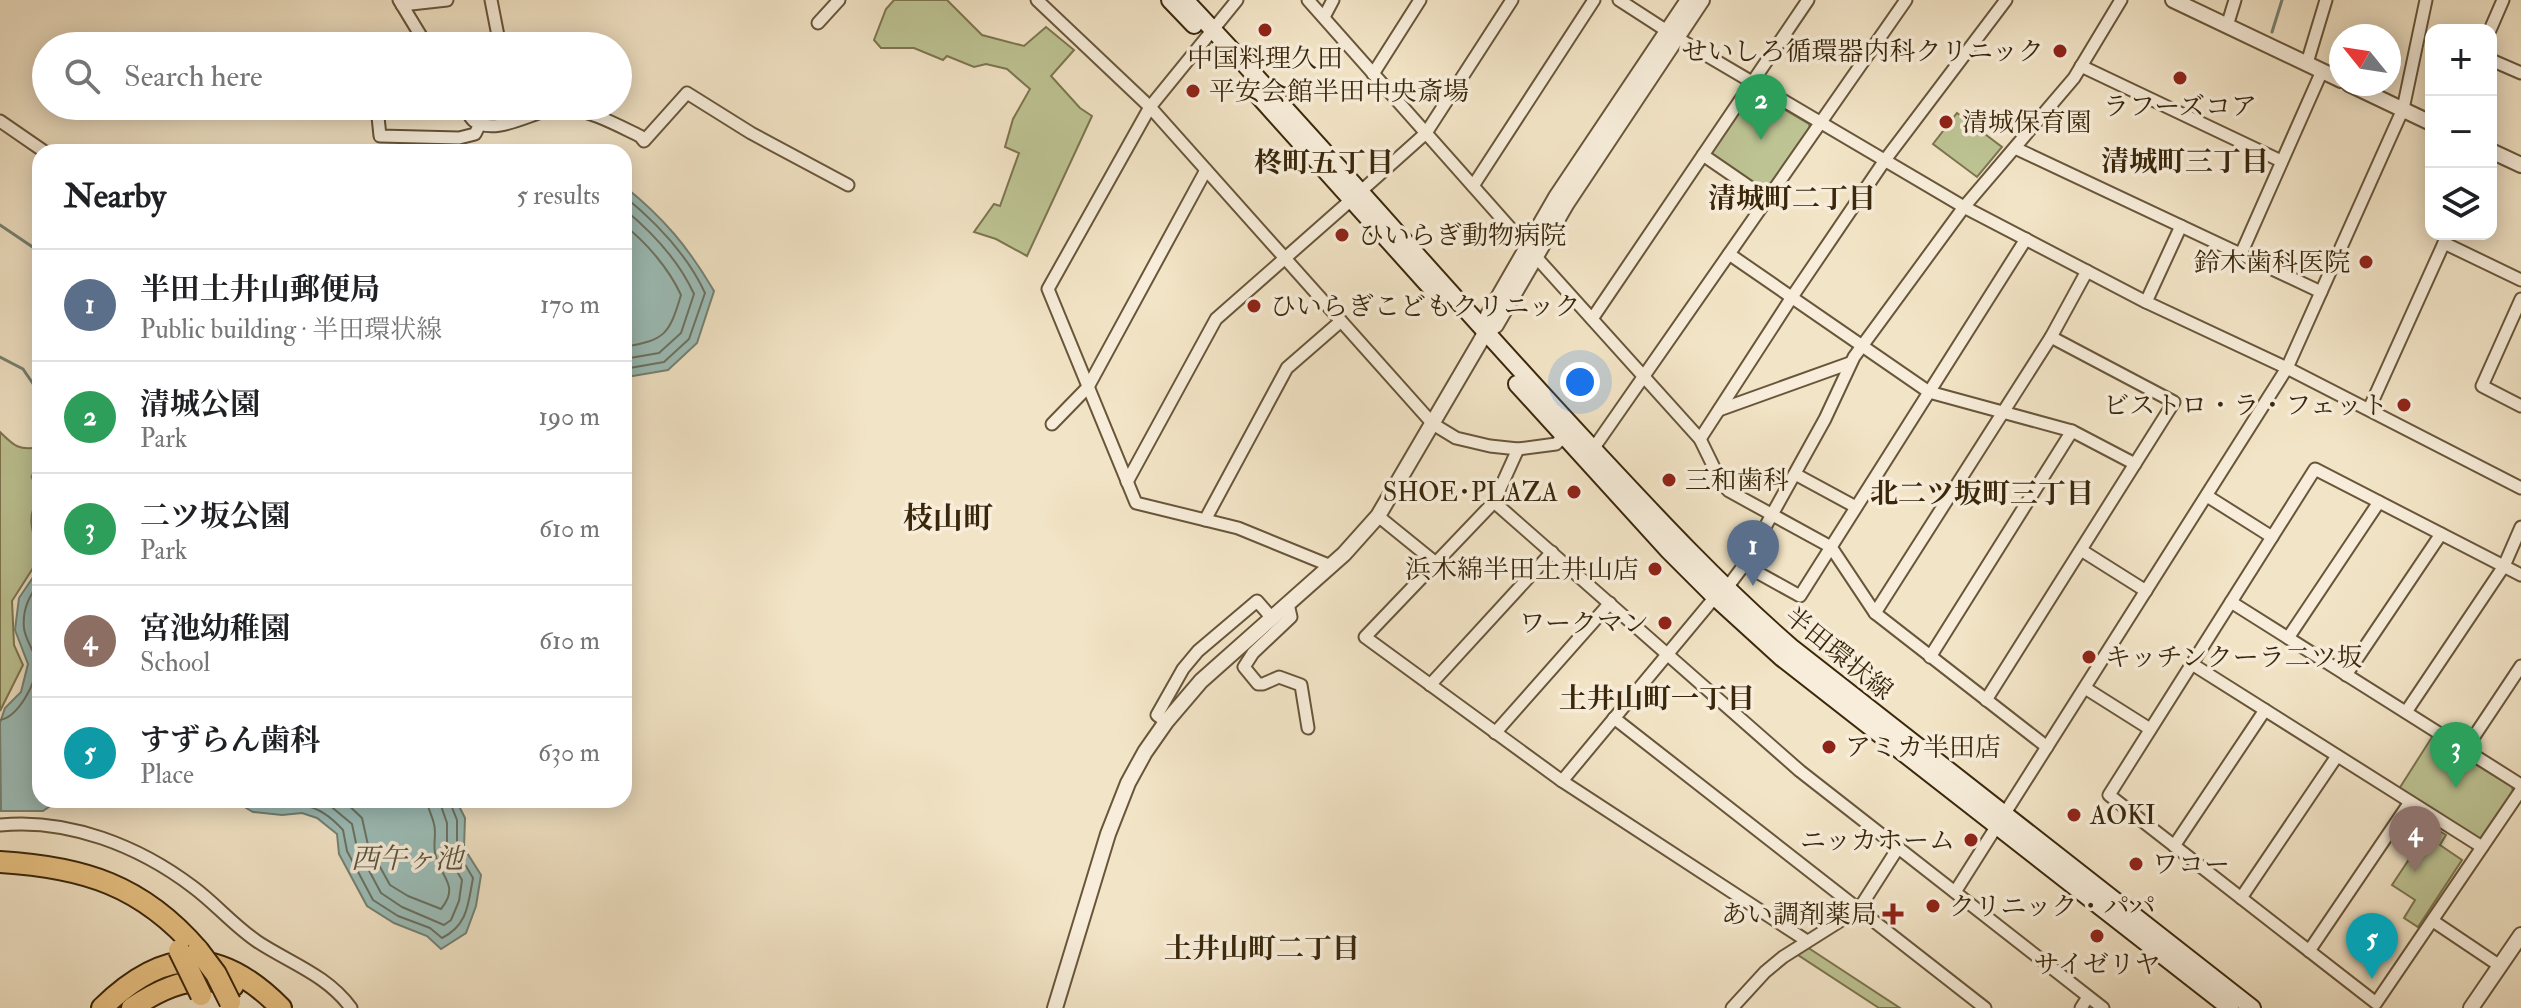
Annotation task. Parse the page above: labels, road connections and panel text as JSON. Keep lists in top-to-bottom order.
{
  "streets": {
    "main road": ["半田環状線"]
  },
  "districts": [
    "清城町三丁目",
    "柊町五丁目",
    "清城町二丁目",
    "北二ツ坂町三丁目",
    "枝山町",
    "土井山町一丁目",
    "土井山町二丁目"
  ],
  "water": ["西午ヶ池"],
  "places": {
    "other": [
      "中国料理久田",
      "せいしろ循環器内科クリニック",
      "ラフーズコア",
      "平安会館半田中央斎場",
      "清城保育園",
      "ひいらぎ動物病院",
      "鈴木歯科医院",
      "ひいらぎこどもクリニック",
      "ビストロ・ラ・フェット",
      "三和歯科",
      "SHOE･PLAZA",
      "浜木綿半田土井山店",
      "ワークマン",
      "キッチンクーラ二ツ坂",
      "アミカ半田店",
      "AOKI",
      "ニッカホーム",
      "ワコー",
      "クリニック・パパ",
      "サイゼリヤ"
    ],
    "health": ["あい調剤薬局"]
  },
  "north": "top left",
  "page": {
    "map_buttons": ["+", "−"],
    "search": "Search here",
    "pins": [
      "2",
      "1",
      "3",
      "4",
      "5"
    ],
    "heading": ["Nearby", "5 results"],
    "list": [
      {
        "mark": "1",
        "name": "半田土井山郵便局",
        "note": "Public building · 半田環状線",
        "value": "170 m"
      },
      {
        "mark": "2",
        "name": "清城公園",
        "note": "Park",
        "value": "190 m"
      },
      {
        "mark": "3",
        "name": "二ツ坂公園",
        "note": "Park",
        "value": "610 m"
      },
      {
        "mark": "4",
        "name": "宮池幼稚園",
        "note": "School",
        "value": "610 m"
      },
      {
        "mark": "5",
        "name": "すずらん歯科",
        "note": "Place",
        "value": "630 m"
      }
    ]
  }
}
